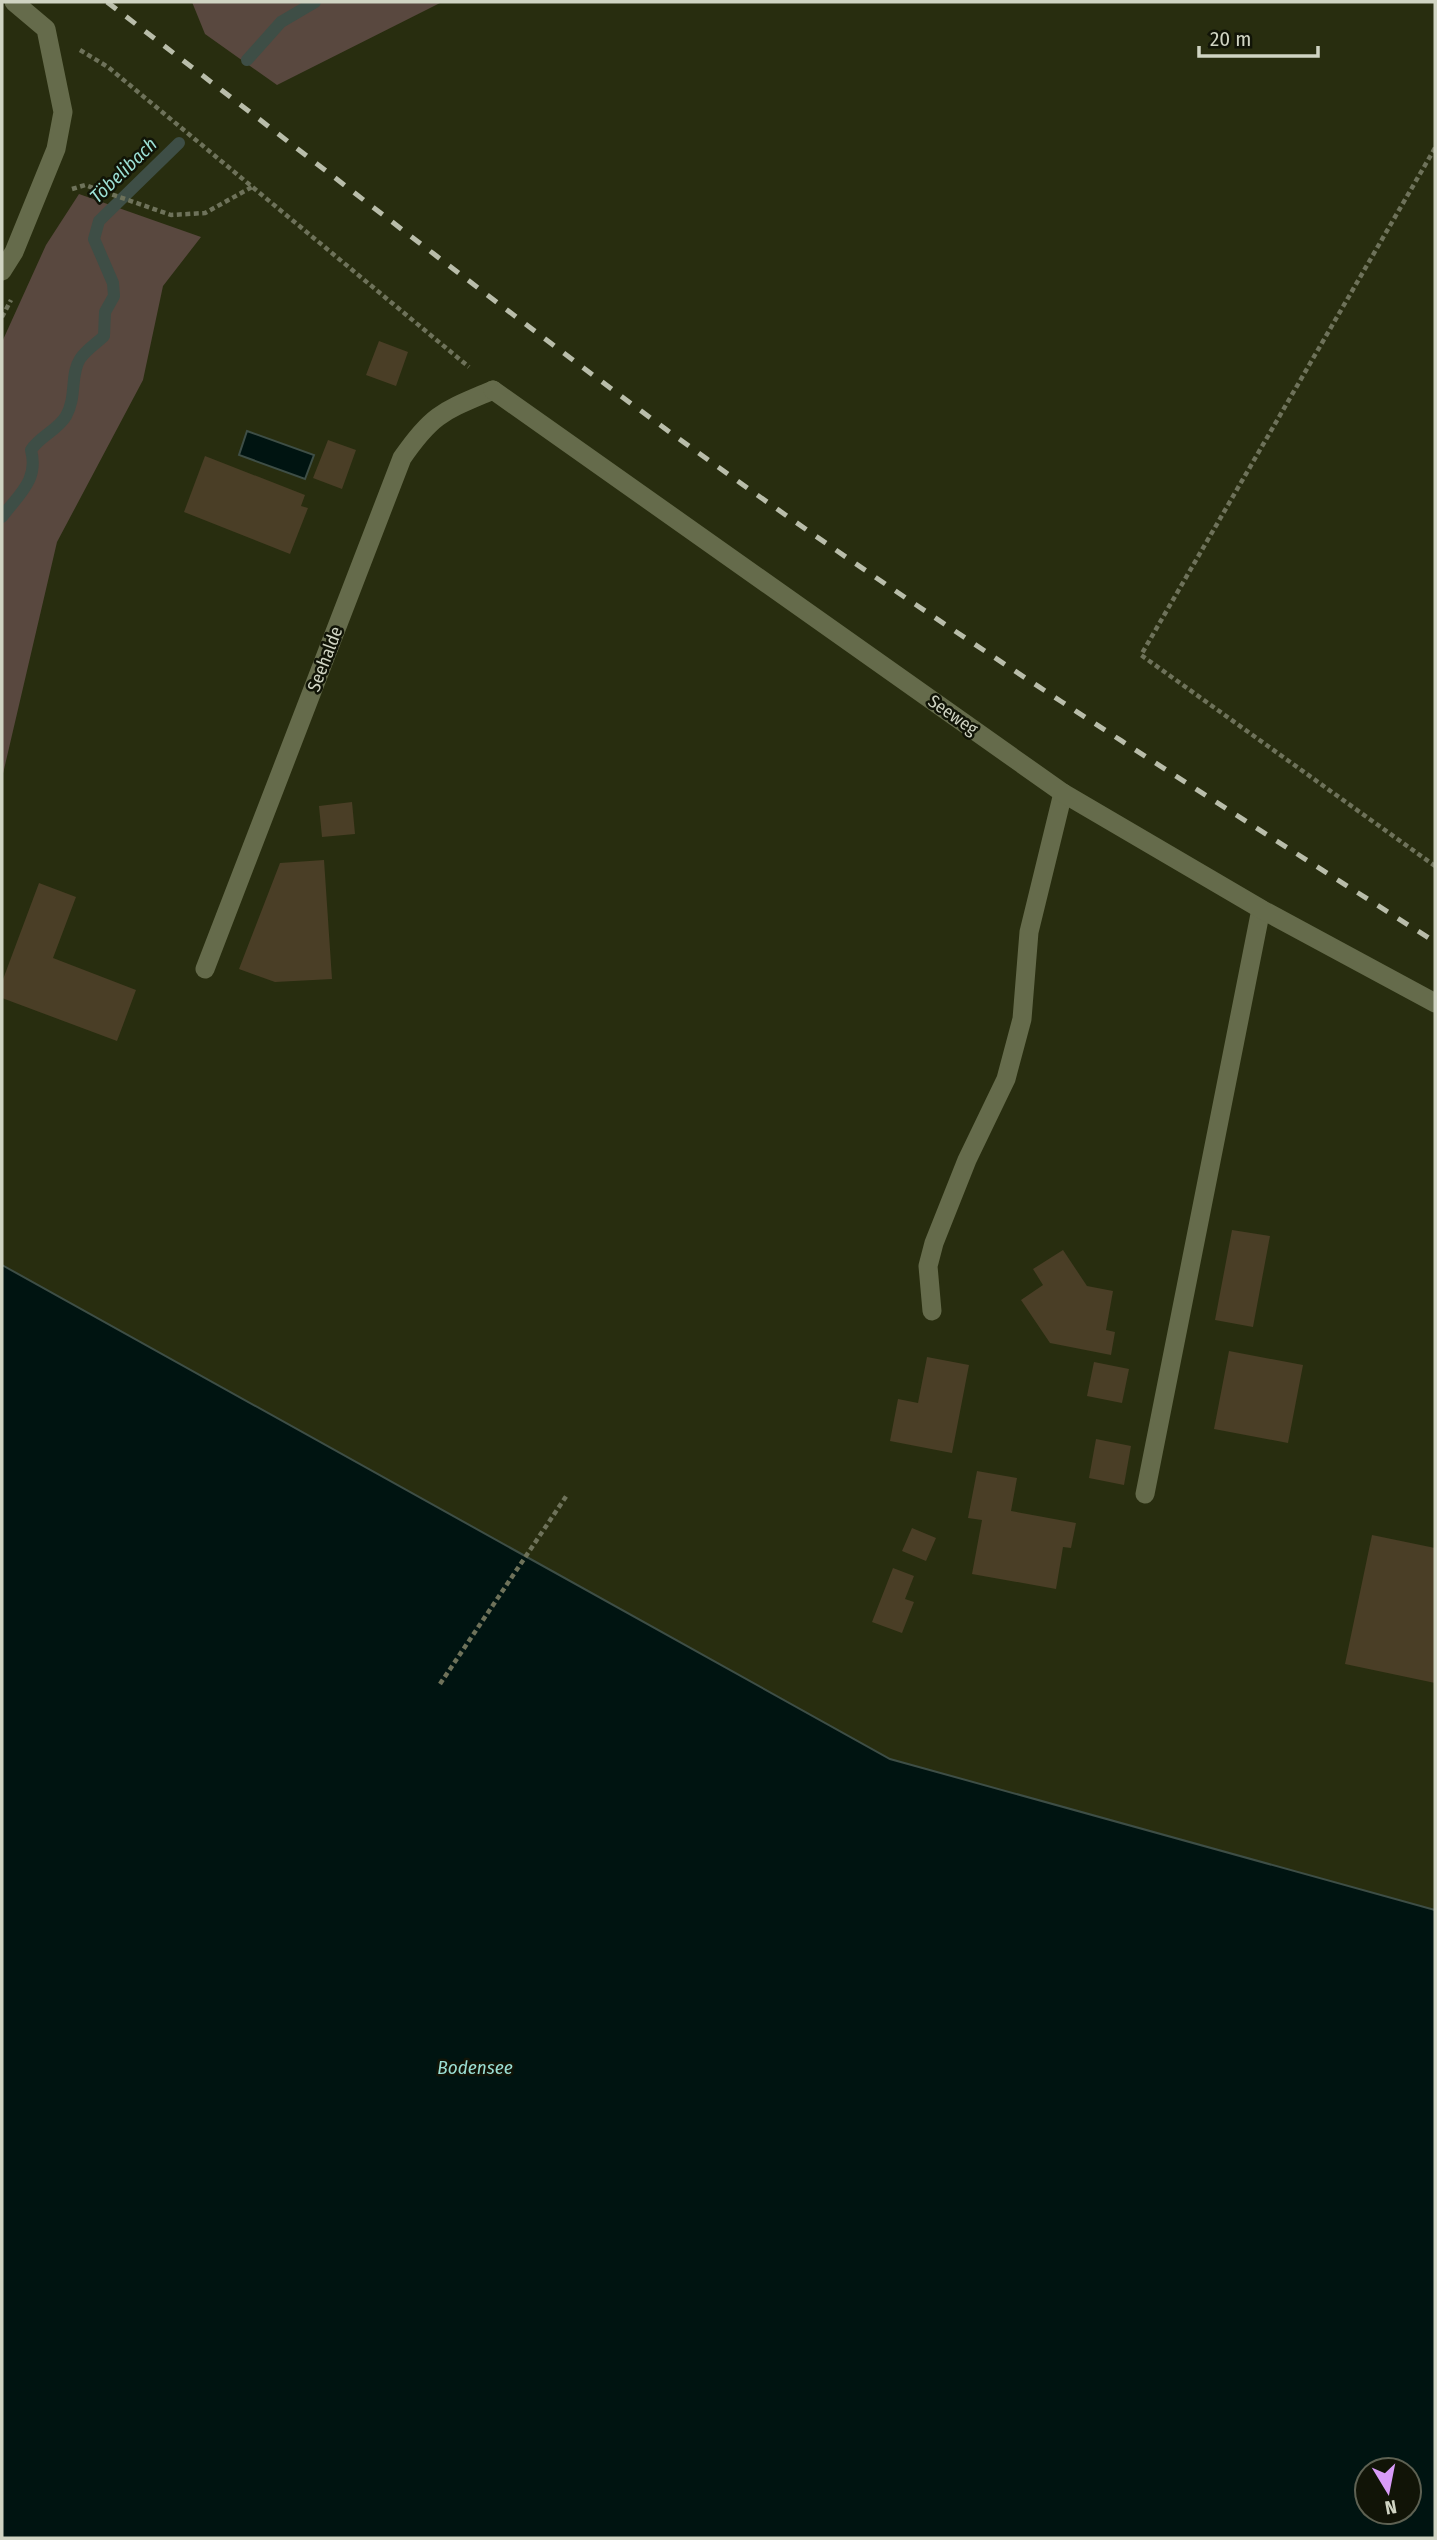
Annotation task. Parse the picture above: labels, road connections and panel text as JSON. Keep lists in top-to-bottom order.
{
  "streets": {
    "street": ["Seehalde", "Seeweg"]
  },
  "crossings": [
    ["Seehalde", "Seeweg"]
  ],
  "water": ["Töbelibach", "Bodensee"],
  "scale_bar": "20 m",
  "north": "bottom"
}
